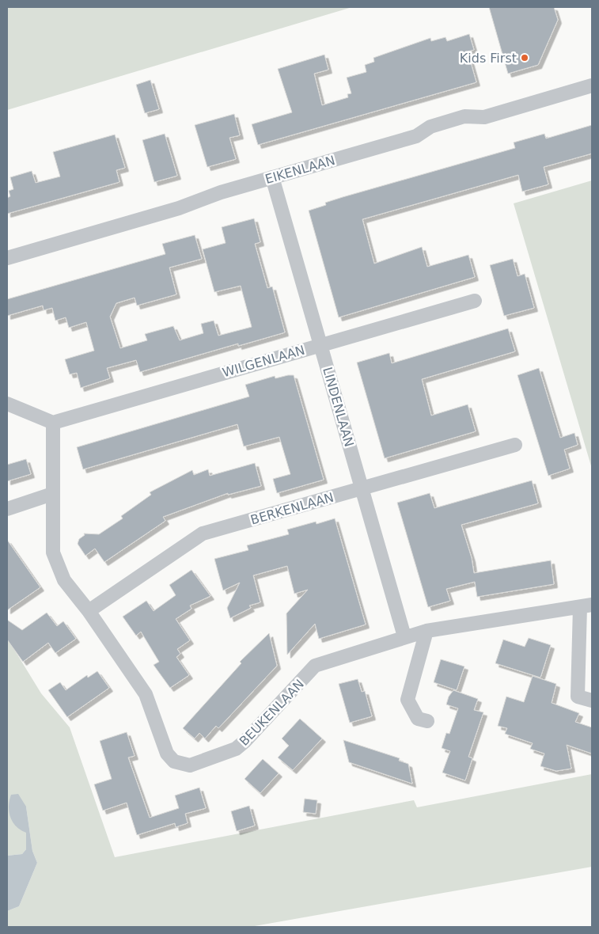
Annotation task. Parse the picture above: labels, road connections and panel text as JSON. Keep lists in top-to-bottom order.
{
  "streets": {
    "street": [
      "EIKENLAAN",
      "WILGENLAAN",
      "LINDENLAAN",
      "BERKENLAAN",
      "BEUKENLAAN"
    ]
  },
  "crossings": [
    ["EIKENLAAN", "LINDENLAAN"],
    ["WILGENLAAN", "LINDENLAAN"],
    ["WILGENLAAN", "BEUKENLAAN"],
    ["LINDENLAAN", "BERKENLAAN"],
    ["LINDENLAAN", "BEUKENLAAN"],
    ["BERKENLAAN", "BEUKENLAAN"]
  ],
  "places": ["Kids First"]
}
